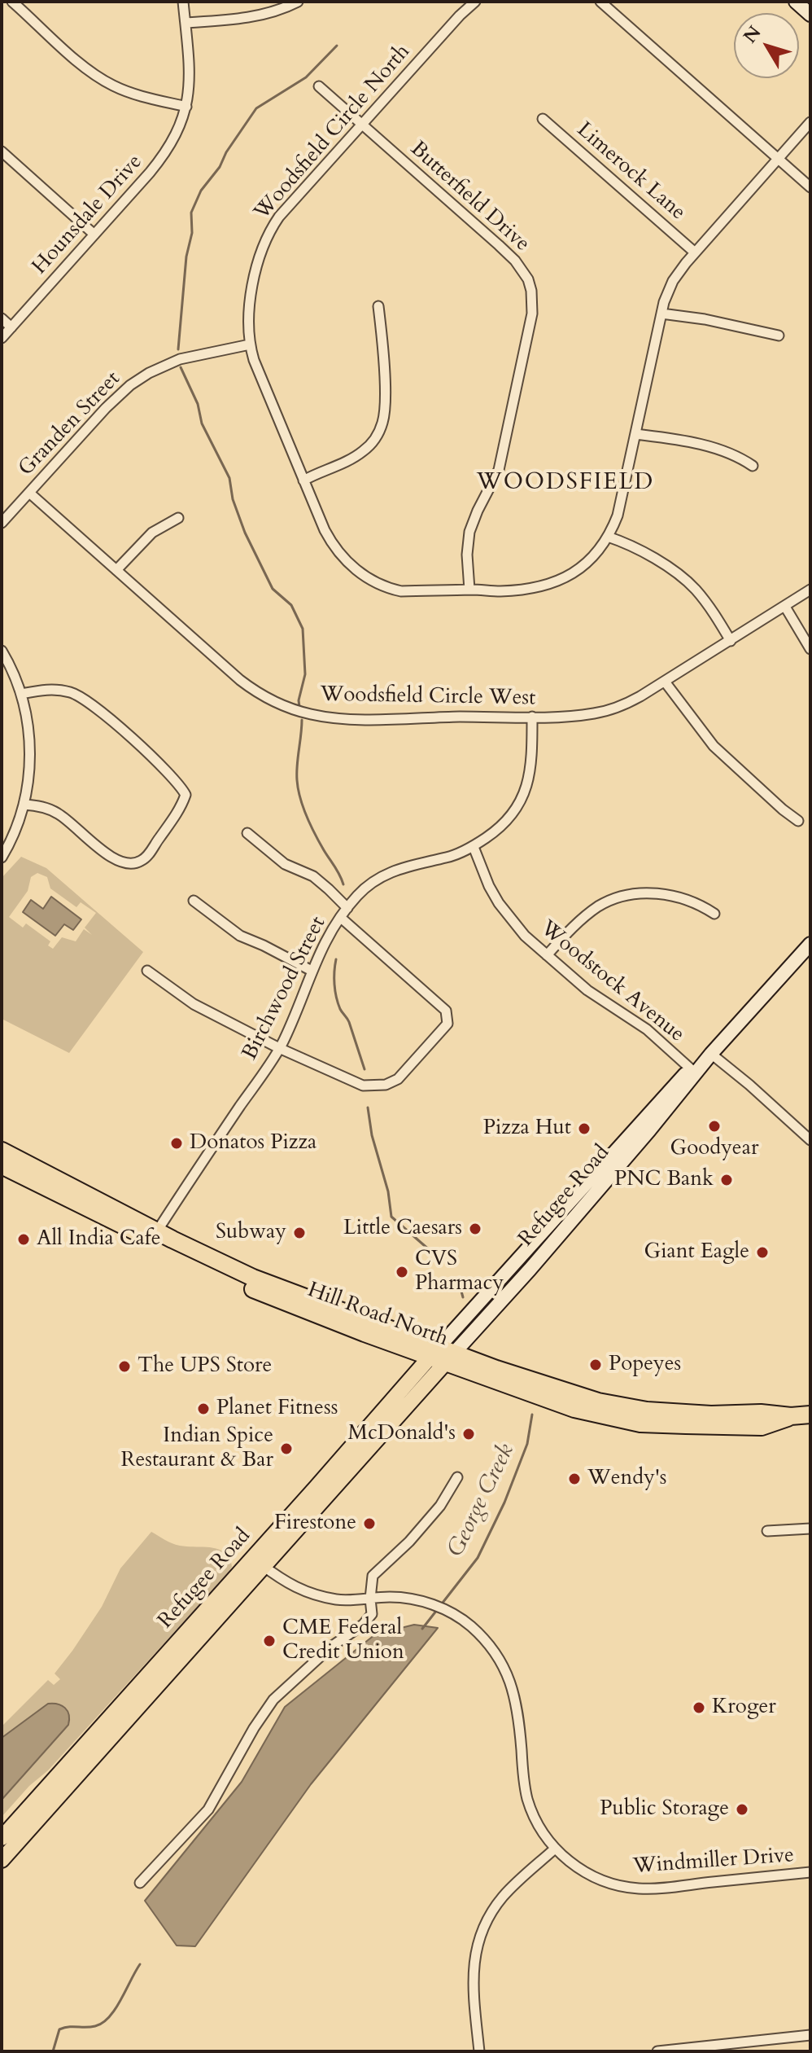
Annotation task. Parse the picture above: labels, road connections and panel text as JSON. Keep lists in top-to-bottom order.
{
  "streets": {
    "highway": ["Hill Road North"],
    "main road": ["Refugee Road"],
    "street": [
      "Woodsfield Circle North",
      "Limerock Lane",
      "Butterfield Drive",
      "Hounsdale Drive",
      "Granden Street",
      "Woodsfield Circle West",
      "Woodstock Avenue",
      "Birchwood Street",
      "Windmiller Drive"
    ]
  },
  "crossings": [
    ["Woodsfield Circle North", "Limerock Lane"],
    ["Woodsfield Circle North", "Butterfield Drive"],
    ["Woodsfield Circle North", "Granden Street"],
    ["Granden Street", "Woodsfield Circle West"],
    ["Woodsfield Circle West", "Birchwood Street"],
    ["Woodstock Avenue", "Birchwood Street"],
    ["Woodstock Avenue", "Refugee Road"],
    ["Birchwood Street", "Hill Road North"],
    ["Refugee Road", "Hill Road North"],
    ["Refugee Road", "Windmiller Drive"]
  ],
  "districts": ["WOODSFIELD"],
  "water": ["George Creek"],
  "places": [
    "Goodyear",
    "Pizza Hut",
    "Donatos Pizza",
    "PNC Bank",
    "Little Caesars",
    "Subway",
    "All India Cafe",
    "Giant Eagle",
    "CVS Pharmacy",
    "Popeyes",
    "The UPS Store",
    "Planet Fitness",
    "McDonald's",
    "Indian Spice Restaurant & Bar",
    "Wendy's",
    "Firestone",
    "CME Federal Credit Union",
    "Kroger",
    "Public Storage"
  ],
  "north": "top left"
}
